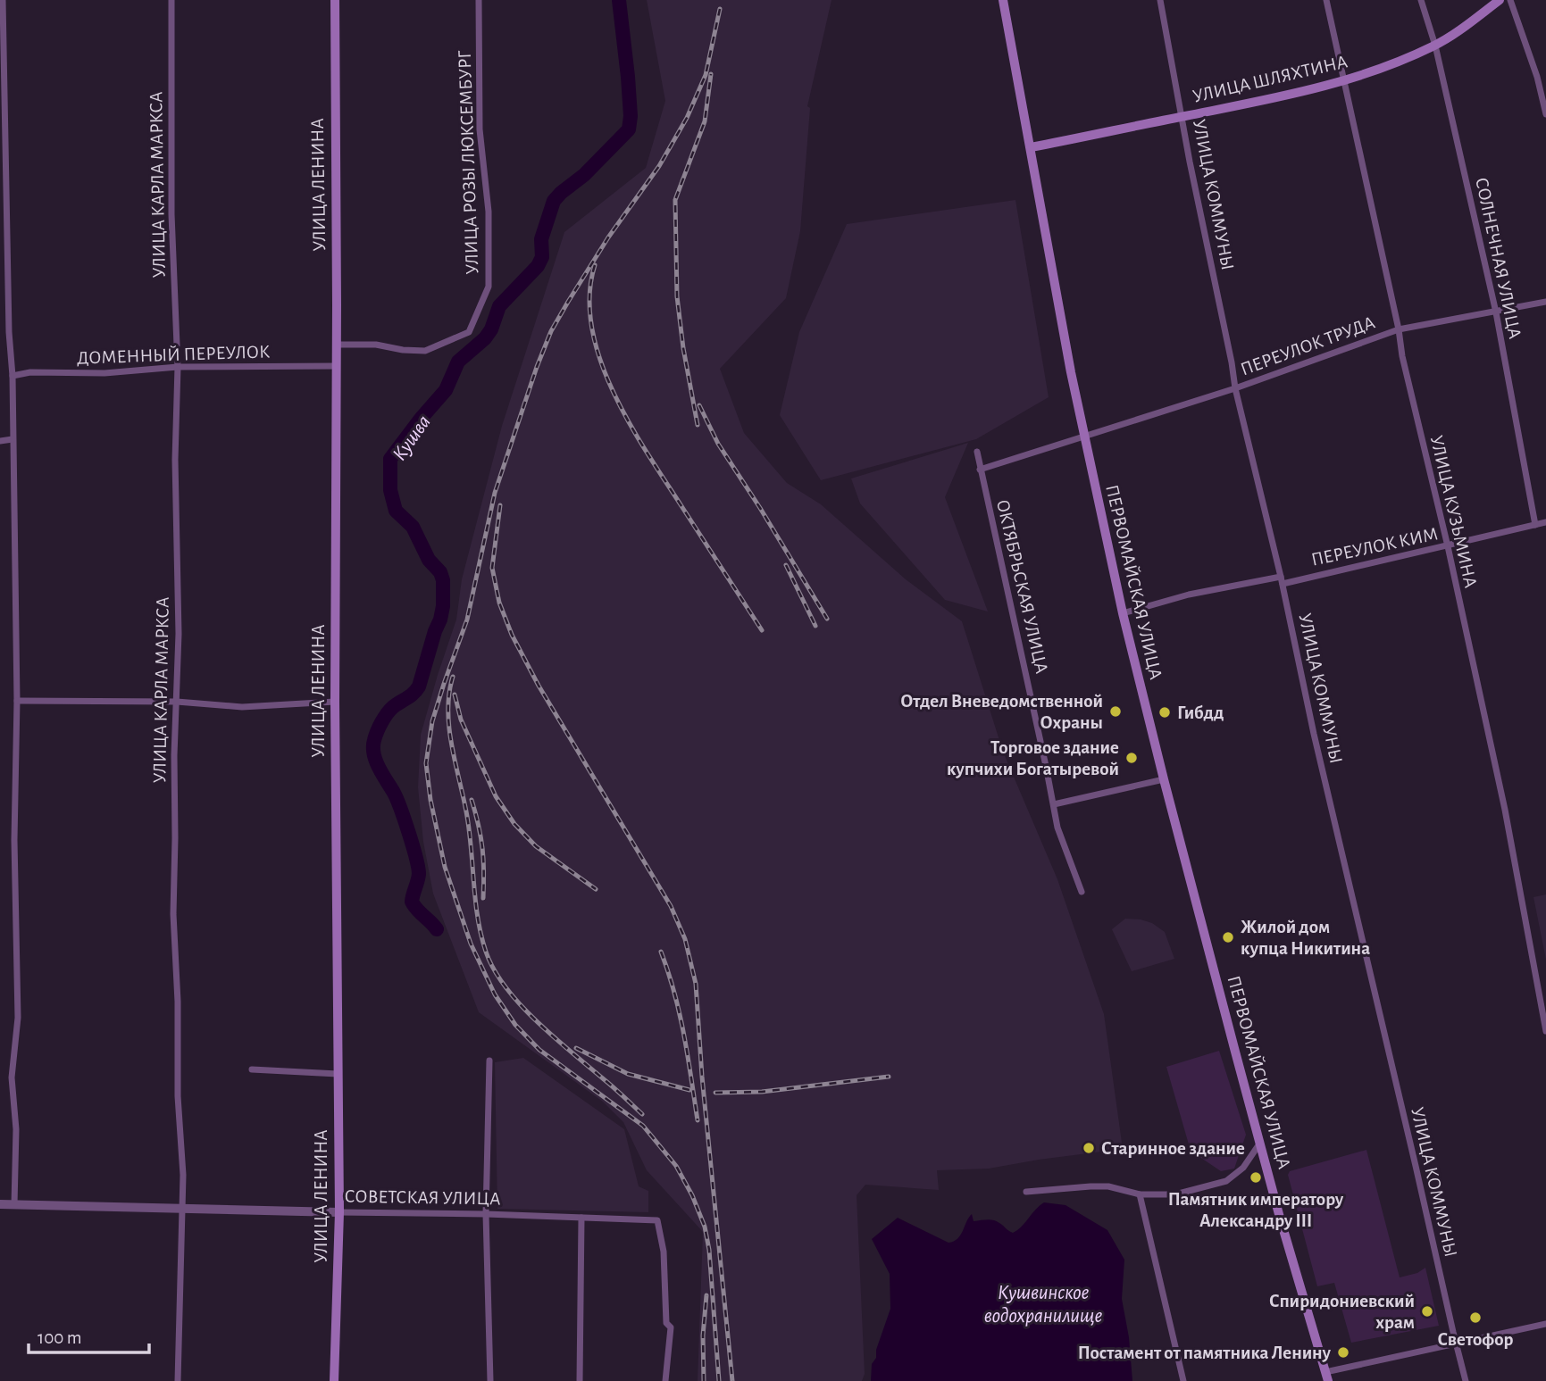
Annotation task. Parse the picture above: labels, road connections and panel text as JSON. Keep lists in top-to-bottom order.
{
  "streets": {
    "main road": ["УЛИЦА ШЛЯХТИНА", "УЛИЦА ЛЕНИНА", "ПЕРВОМАЙСКАЯ УЛИЦА"],
    "street": [
      "УЛИЦА РОЗЫ ЛЮКСЕМБУРГ",
      "УЛИЦА КАРЛА МАРКСА",
      "УЛИЦА КОММУНЫ",
      "СОЛНЕЧНАЯ УЛИЦА",
      "ПЕРЕУЛОК ТРУДА",
      "ДОМЕННЫЙ ПЕРЕУЛОК",
      "УЛИЦА КУЗЬМИНА",
      "ПЕРЕУЛОК КИМ",
      "ОКТЯБРЬСКАЯ УЛИЦА",
      "СОВЕТСКАЯ УЛИЦА"
    ]
  },
  "crossings": [
    ["УЛИЦА ШЛЯХТИНА", "УЛИЦА КОММУНЫ"],
    ["УЛИЦА ШЛЯХТИНА", "СОЛНЕЧНАЯ УЛИЦА"],
    ["УЛИЦА ШЛЯХТИНА", "УЛИЦА КУЗЬМИНА"],
    ["УЛИЦА ШЛЯХТИНА", "ПЕРВОМАЙСКАЯ УЛИЦА"],
    ["УЛИЦА РОЗЫ ЛЮКСЕМБУРГ", "УЛИЦА ЛЕНИНА"],
    ["УЛИЦА КАРЛА МАРКСА", "ДОМЕННЫЙ ПЕРЕУЛОК"],
    ["УЛИЦА КАРЛА МАРКСА", "СОВЕТСКАЯ УЛИЦА"],
    ["УЛИЦА ЛЕНИНА", "ДОМЕННЫЙ ПЕРЕУЛОК"],
    ["УЛИЦА ЛЕНИНА", "СОВЕТСКАЯ УЛИЦА"],
    ["УЛИЦА КОММУНЫ", "ПЕРЕУЛОК ТРУДА"],
    ["УЛИЦА КОММУНЫ", "ПЕРЕУЛОК КИМ"],
    ["СОЛНЕЧНАЯ УЛИЦА", "ПЕРЕУЛОК ТРУДА"],
    ["СОЛНЕЧНАЯ УЛИЦА", "ПЕРЕУЛОК КИМ"],
    ["ПЕРЕУЛОК ТРУДА", "УЛИЦА КУЗЬМИНА"],
    ["ПЕРЕУЛОК ТРУДА", "ПЕРВОМАЙСКАЯ УЛИЦА"],
    ["ПЕРЕУЛОК ТРУДА", "ОКТЯБРЬСКАЯ УЛИЦА"],
    ["УЛИЦА КУЗЬМИНА", "ПЕРЕУЛОК КИМ"],
    ["ПЕРЕУЛОК КИМ", "ПЕРВОМАЙСКАЯ УЛИЦА"]
  ],
  "water": ["Кушва", "Кушвинское водохранилище"],
  "places": [
    "Отдел Вневедомственной Охраны",
    "Гибдд",
    "Торговое здание купчихи Богатыревой",
    "Жилой дом купца Никитина",
    "Старинное здание",
    "Памятник императору Александру III",
    "Спиридониевский храм",
    "Светофор",
    "Постамент от памятника Ленину"
  ],
  "scale_bar": "100 m"
}
